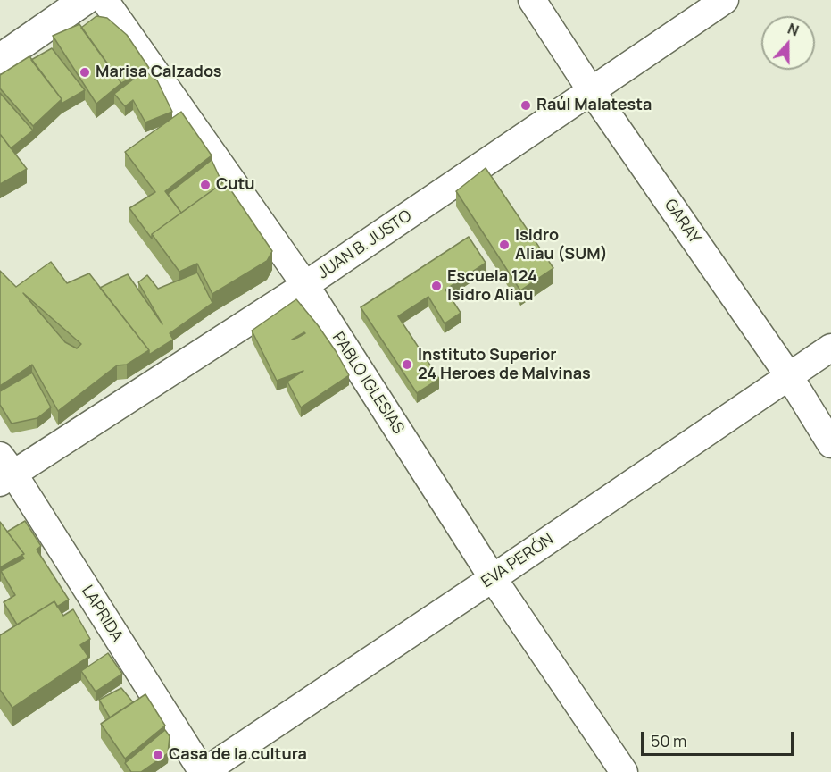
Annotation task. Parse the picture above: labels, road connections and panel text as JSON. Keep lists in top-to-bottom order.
{
  "streets": {
    "street": [
      "GARAY",
      "JUAN B. JUSTO",
      "PABLO IGLESIAS",
      "EVA PERÓN",
      "LAPRIDA"
    ]
  },
  "crossings": [
    ["GARAY", "JUAN B. JUSTO"],
    ["GARAY", "EVA PERÓN"],
    ["JUAN B. JUSTO", "PABLO IGLESIAS"],
    ["JUAN B. JUSTO", "LAPRIDA"],
    ["PABLO IGLESIAS", "EVA PERÓN"],
    ["EVA PERÓN", "LAPRIDA"]
  ],
  "places": [
    "Marisa Calzados",
    "Raúl Malatesta",
    "Cutu",
    "Isidro Aliau (SUM)",
    "Escuela 124 Isidro Aliau",
    "Instituto Superior 24 Heroes de Malvinas",
    "Casa de la cultura"
  ],
  "scale_bar": "50 m",
  "north": "top"
}
